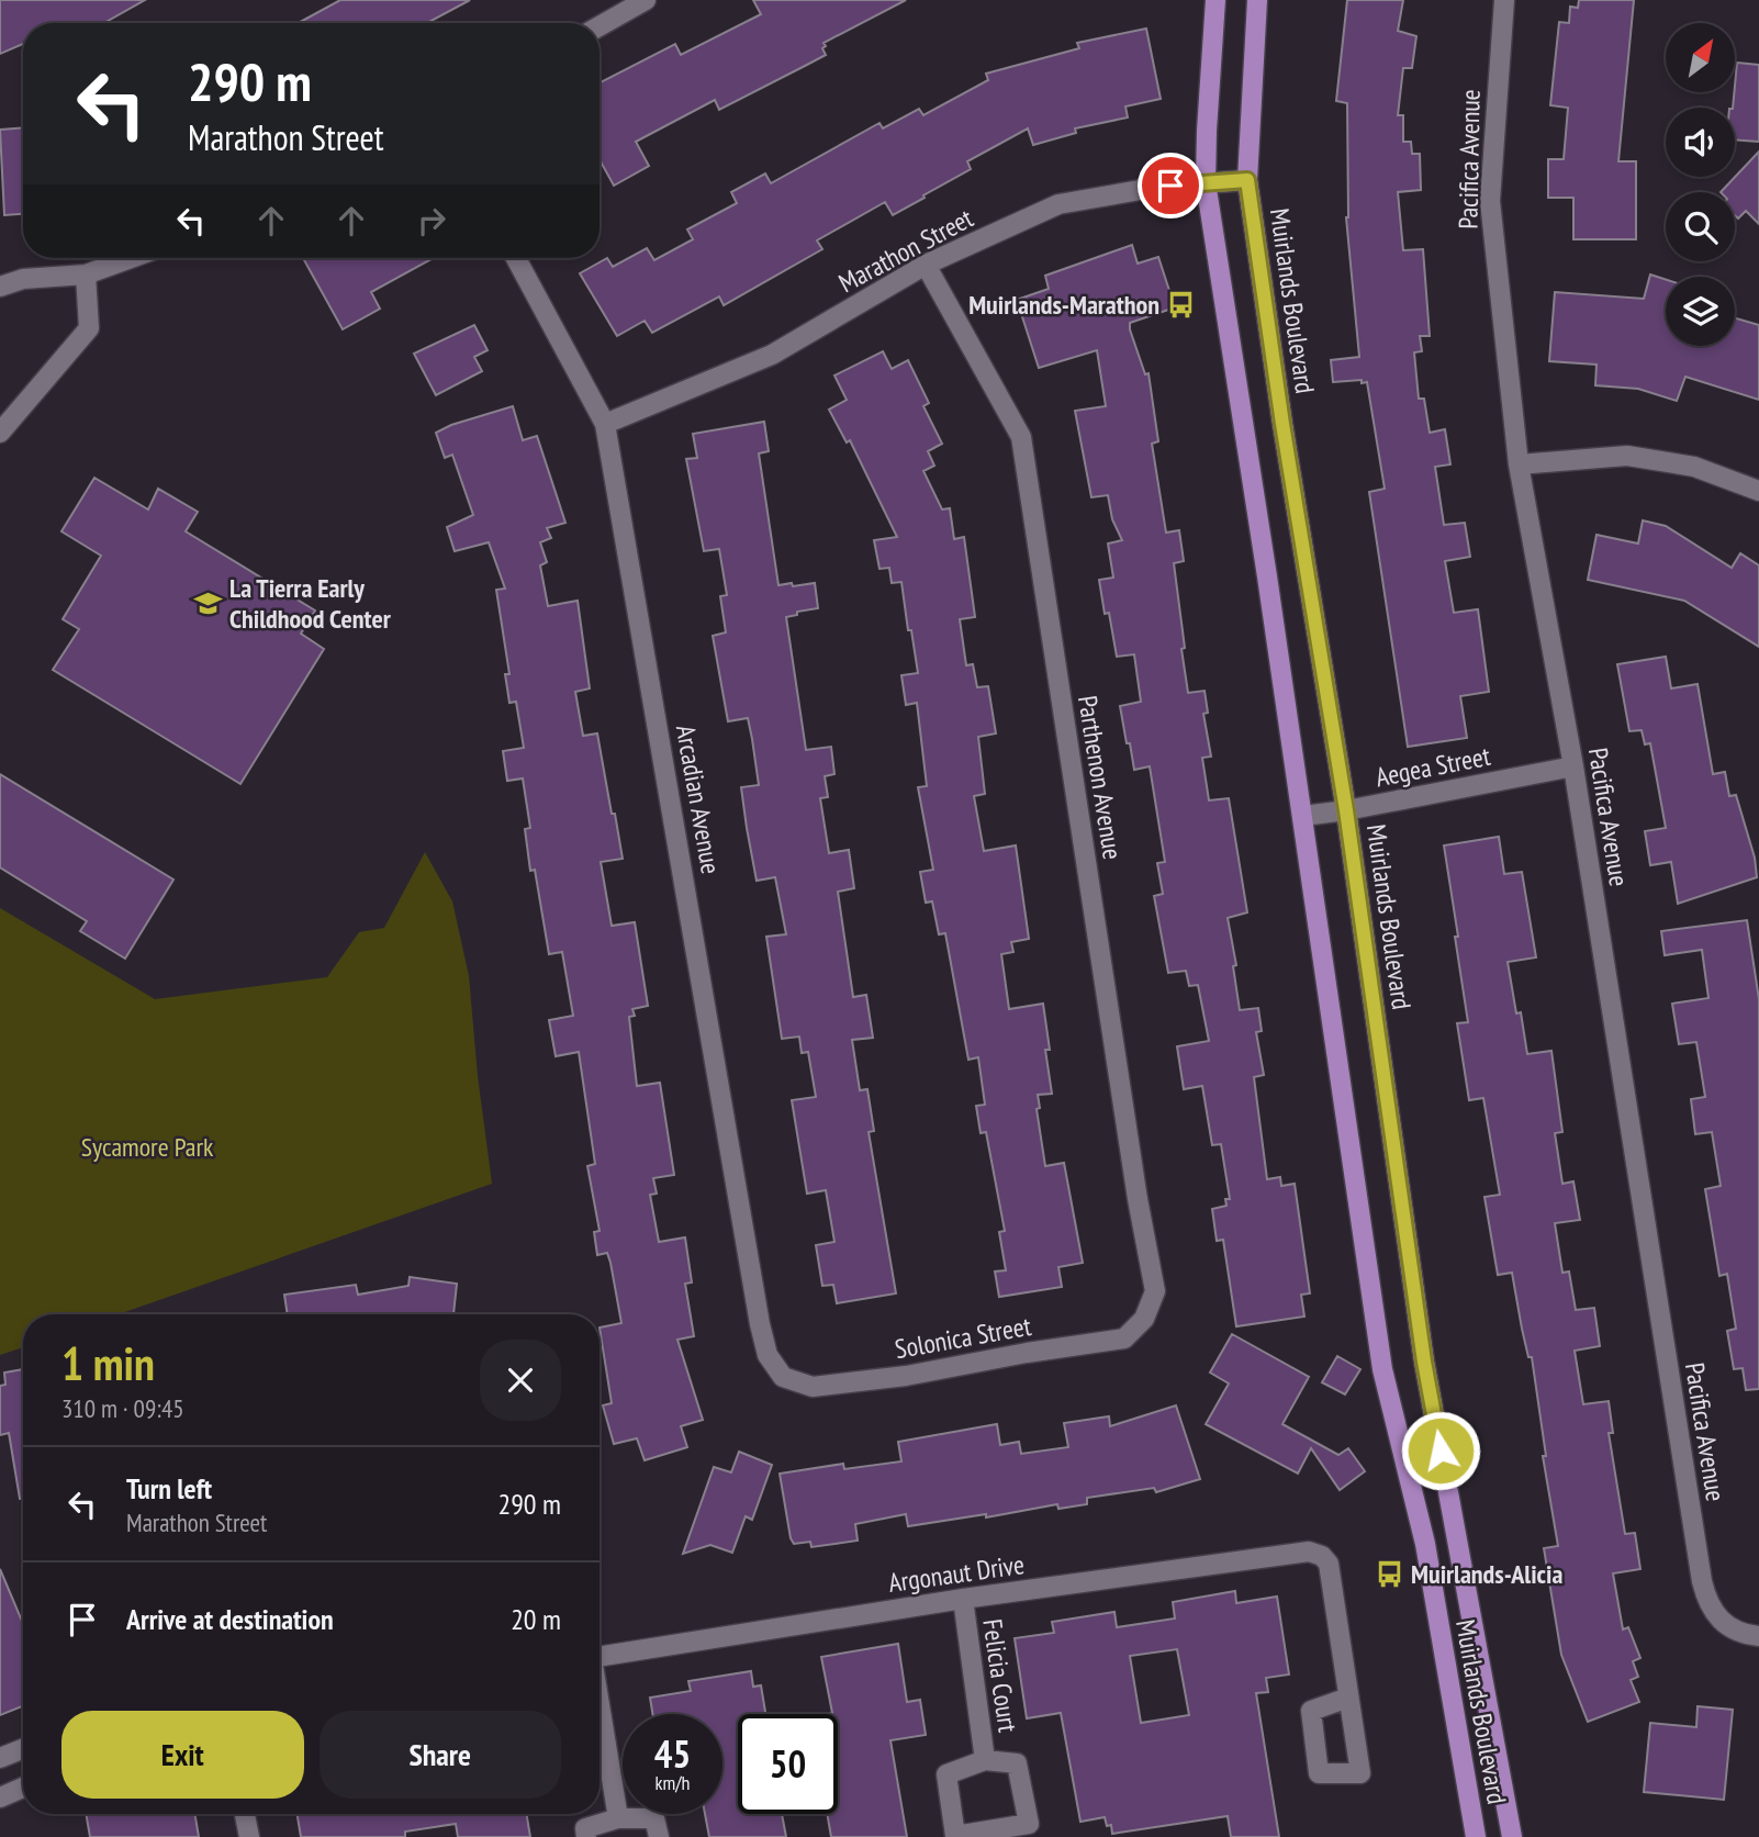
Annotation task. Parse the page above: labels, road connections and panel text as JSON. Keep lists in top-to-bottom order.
{
  "streets": {
    "main road": ["Muirlands Boulevard"],
    "street": [
      "Pacifica Avenue",
      "Marathon Street",
      "Aegea Street",
      "Parthenon Avenue",
      "Arcadian Avenue",
      "Solonica Street",
      "Argonaut Drive",
      "Felicia Court"
    ]
  },
  "crossings": [
    ["Pacifica Avenue", "Aegea Street"],
    ["Marathon Street", "Muirlands Boulevard"],
    ["Marathon Street", "Parthenon Avenue"],
    ["Marathon Street", "Arcadian Avenue"],
    ["Muirlands Boulevard", "Aegea Street"],
    ["Parthenon Avenue", "Solonica Street"],
    ["Arcadian Avenue", "Solonica Street"],
    ["Argonaut Drive", "Felicia Court"]
  ],
  "parks": ["Sycamore Park"],
  "places": {
    "bus stop": ["Muirlands-Marathon", "Muirlands-Alicia"],
    "school or university": ["La Tierra Early Childhood Center"]
  },
  "north": "top right",
  "page": {
    "turn": ["290 m", "Marathon Street"],
    "heading": ["1 min", "310 m · 09:45"],
    "list": [
      {
        "name": "Turn left",
        "note": "Marathon Street",
        "value": "290 m"
      },
      {
        "name": "Arrive at destination",
        "value": "20 m"
      }
    ],
    "buttons": ["Exit", "Share"],
    "speed": "45 km/h",
    "limit": "50"
  }
}
